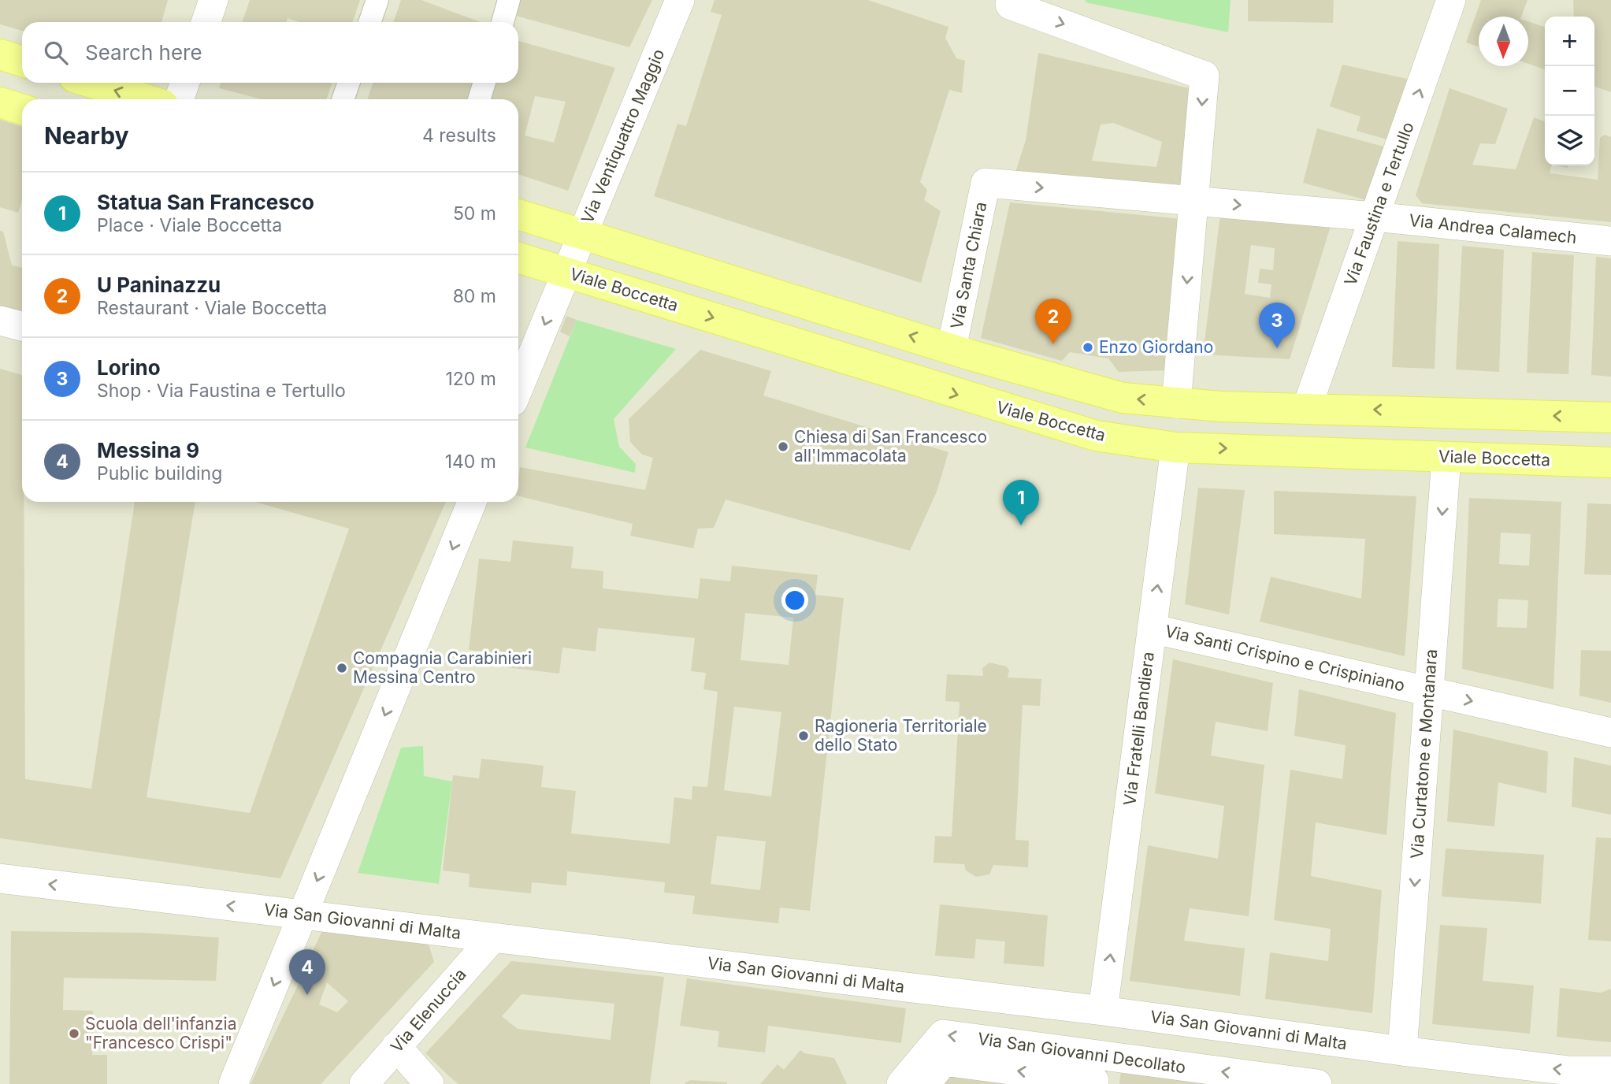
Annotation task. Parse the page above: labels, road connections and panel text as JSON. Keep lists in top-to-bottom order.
{
  "streets": {
    "main road": ["Viale Boccetta"],
    "street": [
      "Via Ventiquattro Maggio",
      "Via Faustina e Tertullo",
      "Via Andrea Calamech",
      "Via Santa Chiara",
      "Via Santi Crispino e Crispiniano",
      "Via Fratelli Bandiera",
      "Via Curtatone e Montanara",
      "Via San Giovanni di Malta",
      "Via Elenuccia",
      "Via San Giovanni Decollato"
    ]
  },
  "crossings": [
    ["Via Ventiquattro Maggio", "Viale Boccetta"],
    ["Via Faustina e Tertullo", "Via Andrea Calamech"],
    ["Via Andrea Calamech", "Via Santa Chiara"],
    ["Viale Boccetta", "Via Fratelli Bandiera"],
    ["Viale Boccetta", "Via Curtatone e Montanara"],
    ["Via Santi Crispino e Crispiniano", "Via Fratelli Bandiera"],
    ["Via Santi Crispino e Crispiniano", "Via Curtatone e Montanara"],
    ["Via Fratelli Bandiera", "Via San Giovanni di Malta"],
    ["Via Curtatone e Montanara", "Via San Giovanni di Malta"],
    ["Via San Giovanni di Malta", "Via Elenuccia"]
  ],
  "one_way": [
    "Via Faustina e Tertullo",
    "Via Andrea Calamech",
    "Via Santi Crispino e Crispiniano",
    "Via Fratelli Bandiera",
    "Via Curtatone e Montanara"
  ],
  "places": [
    "Enzo Giordano",
    "Chiesa di San Francesco all'Immacolata",
    "Compagnia Carabinieri Messina Centro",
    "Ragioneria Territoriale dello Stato",
    "Scuola dell'infanzia \"Francesco Crispi\""
  ],
  "north": "bottom",
  "page": {
    "map_buttons": ["+", "−"],
    "search": "Search here",
    "heading": ["Nearby", "4 results"],
    "list": [
      {
        "mark": "1",
        "name": "Statua San Francesco",
        "note": "Place · Viale Boccetta",
        "value": "50 m"
      },
      {
        "mark": "2",
        "name": "U Paninazzu",
        "note": "Restaurant · Viale Boccetta",
        "value": "80 m"
      },
      {
        "mark": "3",
        "name": "Lorino",
        "note": "Shop · Via Faustina e Tertullo",
        "value": "120 m"
      },
      {
        "mark": "4",
        "name": "Messina 9",
        "note": "Public building",
        "value": "140 m"
      }
    ],
    "pins": [
      "2",
      "3",
      "1",
      "4"
    ]
  }
}
